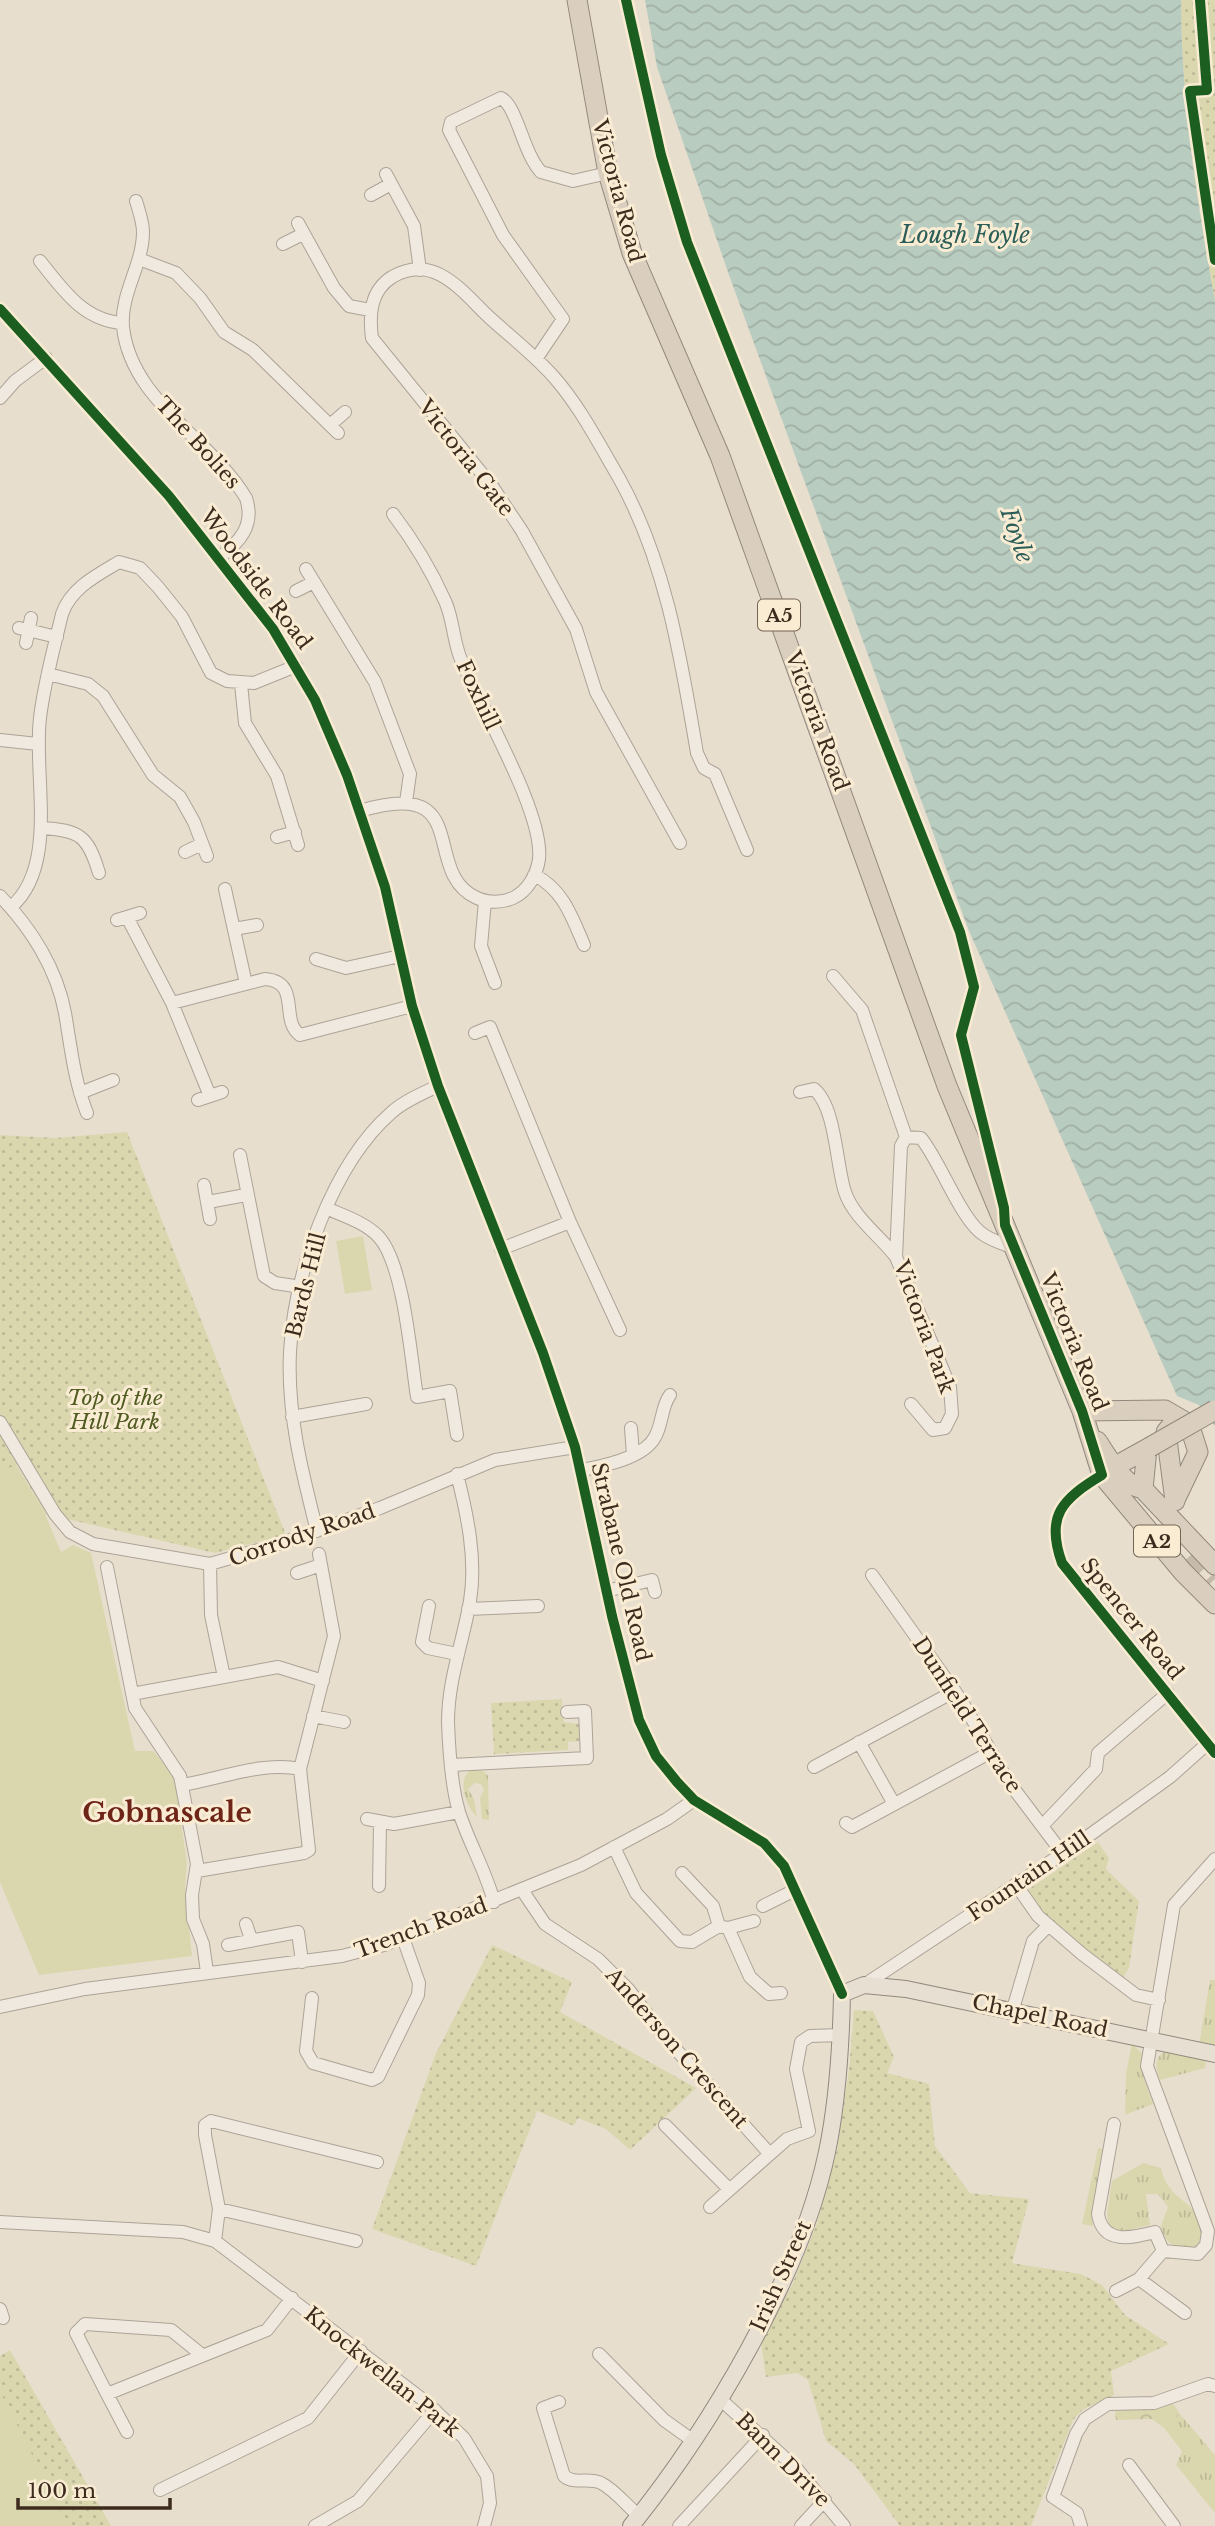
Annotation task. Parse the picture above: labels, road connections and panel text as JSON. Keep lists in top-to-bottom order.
{
  "streets": {
    "highway": ["Victoria Road", "A5", "A2"],
    "main road": ["Fountain Hill", "Chapel Road", "Irish Street"],
    "street": [
      "The Bolies",
      "Victoria Gate",
      "Woodside Road",
      "Foxhill",
      "Bards Hill",
      "Victoria Park",
      "Corrody Road",
      "Strabane Old Road",
      "Spencer Road",
      "Dunfield Terrace",
      "Trench Road",
      "Anderson Crescent",
      "Knockwellan Park",
      "Bann Drive"
    ]
  },
  "crossings": [
    ["Victoria Road", "A2"],
    ["Victoria Road", "Spencer Road"],
    ["The Bolies", "Woodside Road"],
    ["Woodside Road", "Bards Hill"],
    ["Woodside Road", "Strabane Old Road"],
    ["Bards Hill", "Corrody Road"],
    ["Bards Hill", "Strabane Old Road"],
    ["Corrody Road", "Strabane Old Road"],
    ["A2", "Spencer Road"],
    ["Strabane Old Road", "Fountain Hill"],
    ["Strabane Old Road", "Trench Road"],
    ["Strabane Old Road", "Irish Street"],
    ["Spencer Road", "Fountain Hill"],
    ["Dunfield Terrace", "Fountain Hill"],
    ["Fountain Hill", "Chapel Road"],
    ["Fountain Hill", "Irish Street"],
    ["Trench Road", "Anderson Crescent"],
    ["Irish Street", "Bann Drive"]
  ],
  "districts": ["Gobnascale"],
  "water": ["Lough Foyle", "Foyle"],
  "parks": ["Top of the Hill Park"],
  "scale_bar": "100 m"
}
